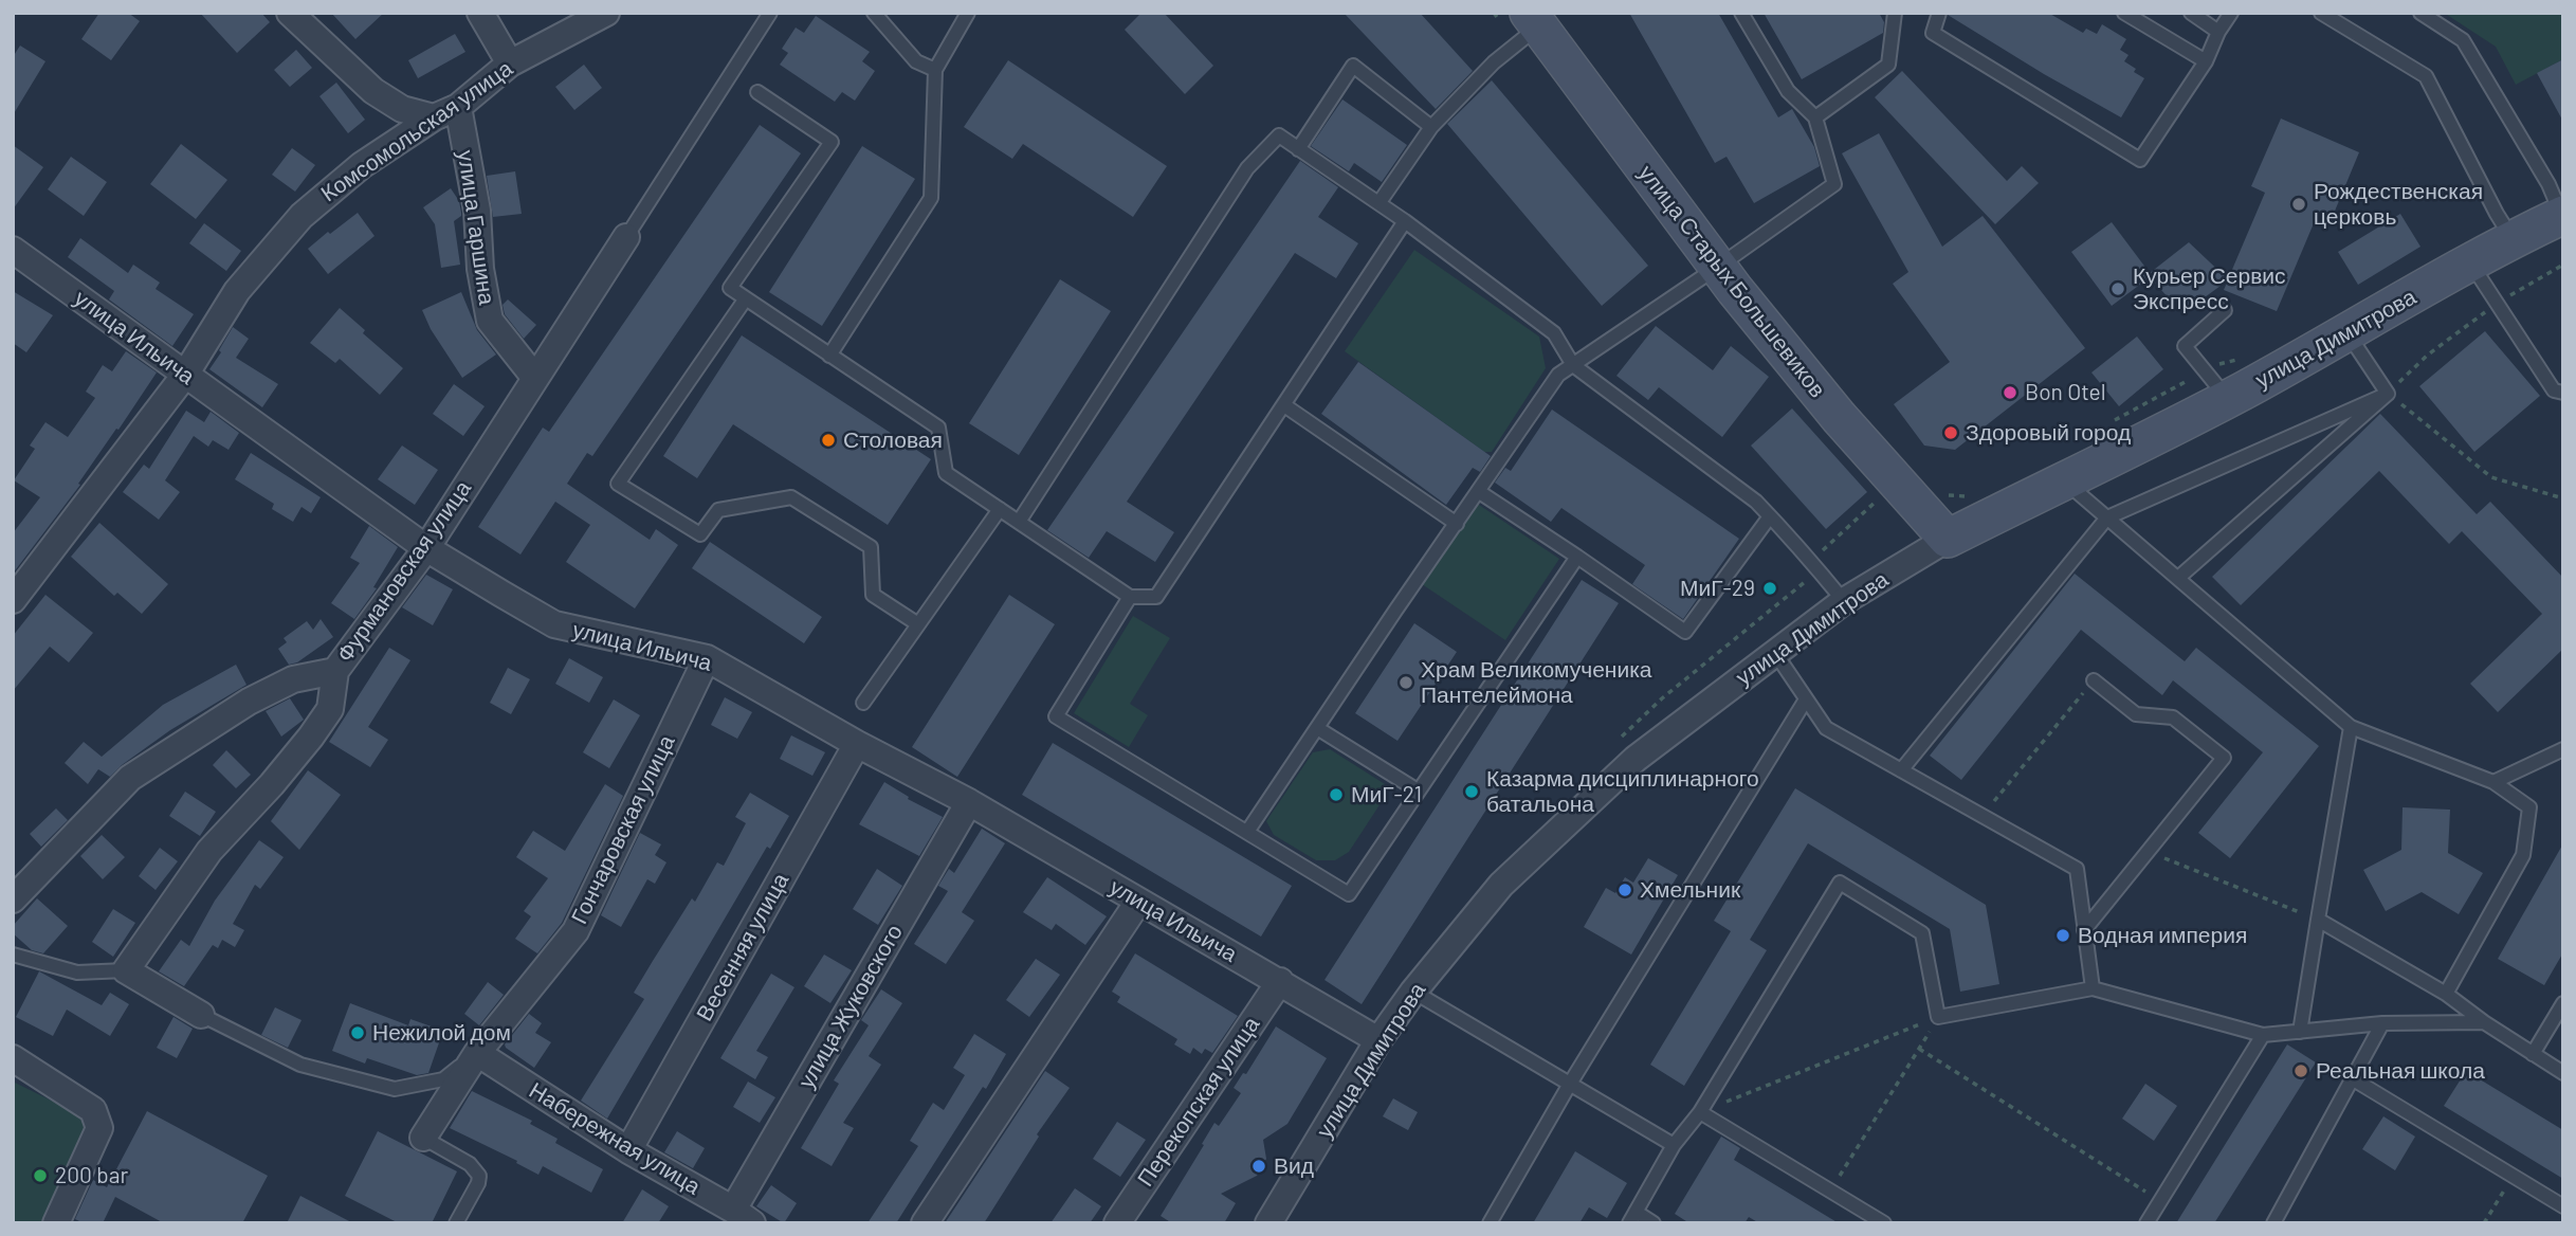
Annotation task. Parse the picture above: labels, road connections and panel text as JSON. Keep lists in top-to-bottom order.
{
  "streets": {
    "street": [
      "Комсомольская улица",
      "улица Гаршина",
      "улица Старых Большевиков",
      "улица Ильича",
      "улица Димитрова",
      "Фурмановская улица",
      "Гончаровская улица",
      "Весенняя улица",
      "улица Жуковского",
      "Перекопская улица",
      "Набережная улица"
    ]
  },
  "crossings": [
    ["Комсомольская улица", "улица Гаршина"],
    ["Комсомольская улица", "улица Ильича"],
    ["улица Гаршина", "Фурмановская улица"],
    ["улица Старых Большевиков", "улица Димитрова"],
    ["улица Ильича", "улица Димитрова"],
    ["улица Ильича", "Фурмановская улица"],
    ["улица Ильича", "Гончаровская улица"],
    ["улица Ильича", "Весенняя улица"],
    ["улица Ильича", "улица Жуковского"],
    ["улица Ильича", "Перекопская улица"],
    ["Гончаровская улица", "Набережная улица"],
    ["Весенняя улица", "Набережная улица"],
    ["улица Жуковского", "Набережная улица"]
  ],
  "places": [
    "Рождественская церковь",
    "Курьер Сервис Экспресс",
    "Bon Otel",
    "Здоровый город",
    "Столовая",
    "МиГ-29",
    "Храм Великомученика Пантелеймона",
    "Казарма дисциплинарного батальона",
    "МиГ-21",
    "Хмельник",
    "Водная империя",
    "Нежилой дом",
    "Реальная школа",
    "Вид",
    "200 bar"
  ]
}
